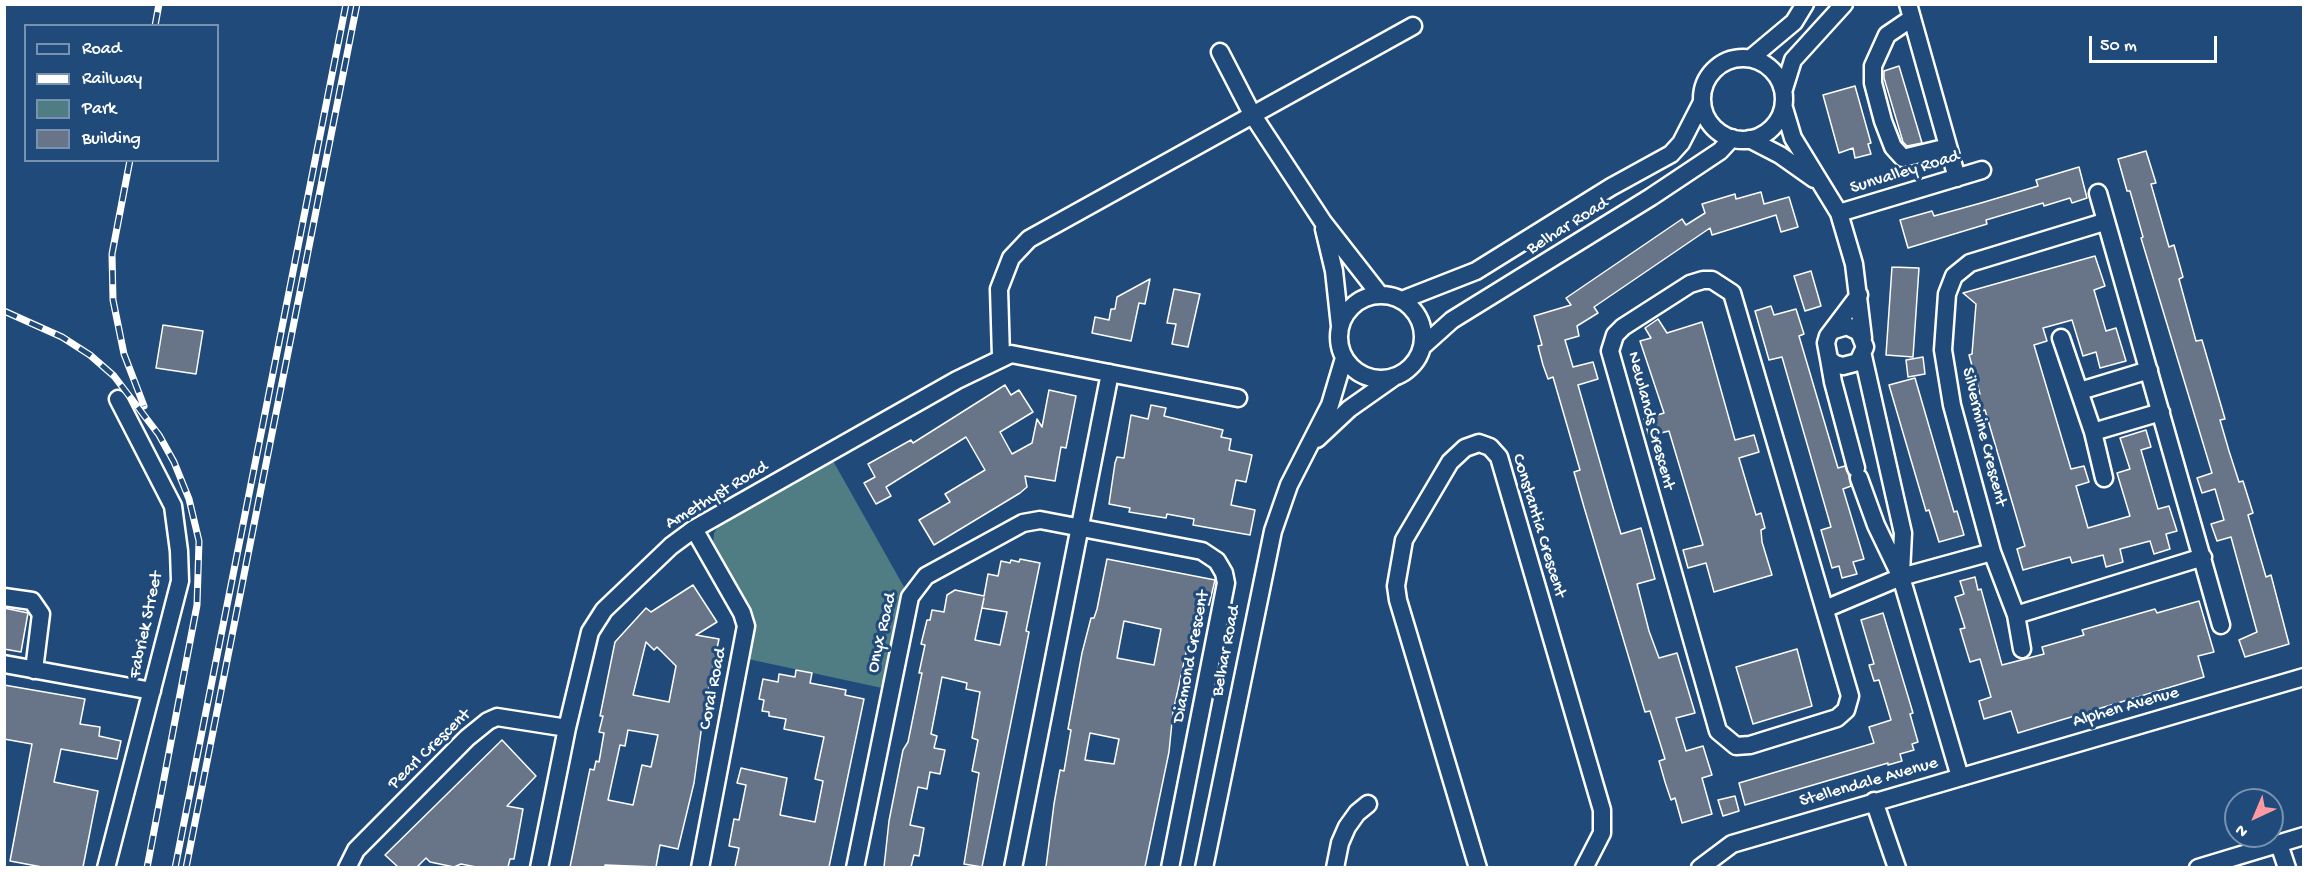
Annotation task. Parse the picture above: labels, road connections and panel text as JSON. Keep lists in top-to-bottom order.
{
  "streets": {
    "street": [
      "Sunvalley Road",
      "Belhar Road",
      "Newlands Crescent",
      "Silvermine Crescent",
      "Amethyst Road",
      "Constantia Crescent",
      "Fabriek Street",
      "Onyx Road",
      "Diamond Crescent",
      "Coral Road",
      "Alphen Avenue",
      "Pearl Crescent",
      "Stellendale Avenue"
    ]
  },
  "crossings": [
    ["Amethyst Road", "Coral Road"],
    ["Amethyst Road", "Pearl Crescent"],
    ["Onyx Road", "Diamond Crescent"],
    ["Alphen Avenue", "Stellendale Avenue"]
  ],
  "legend": [
    "Road",
    "Railway",
    "Park",
    "Building"
  ],
  "scale_bar": "50 m",
  "north": "bottom left"
}
